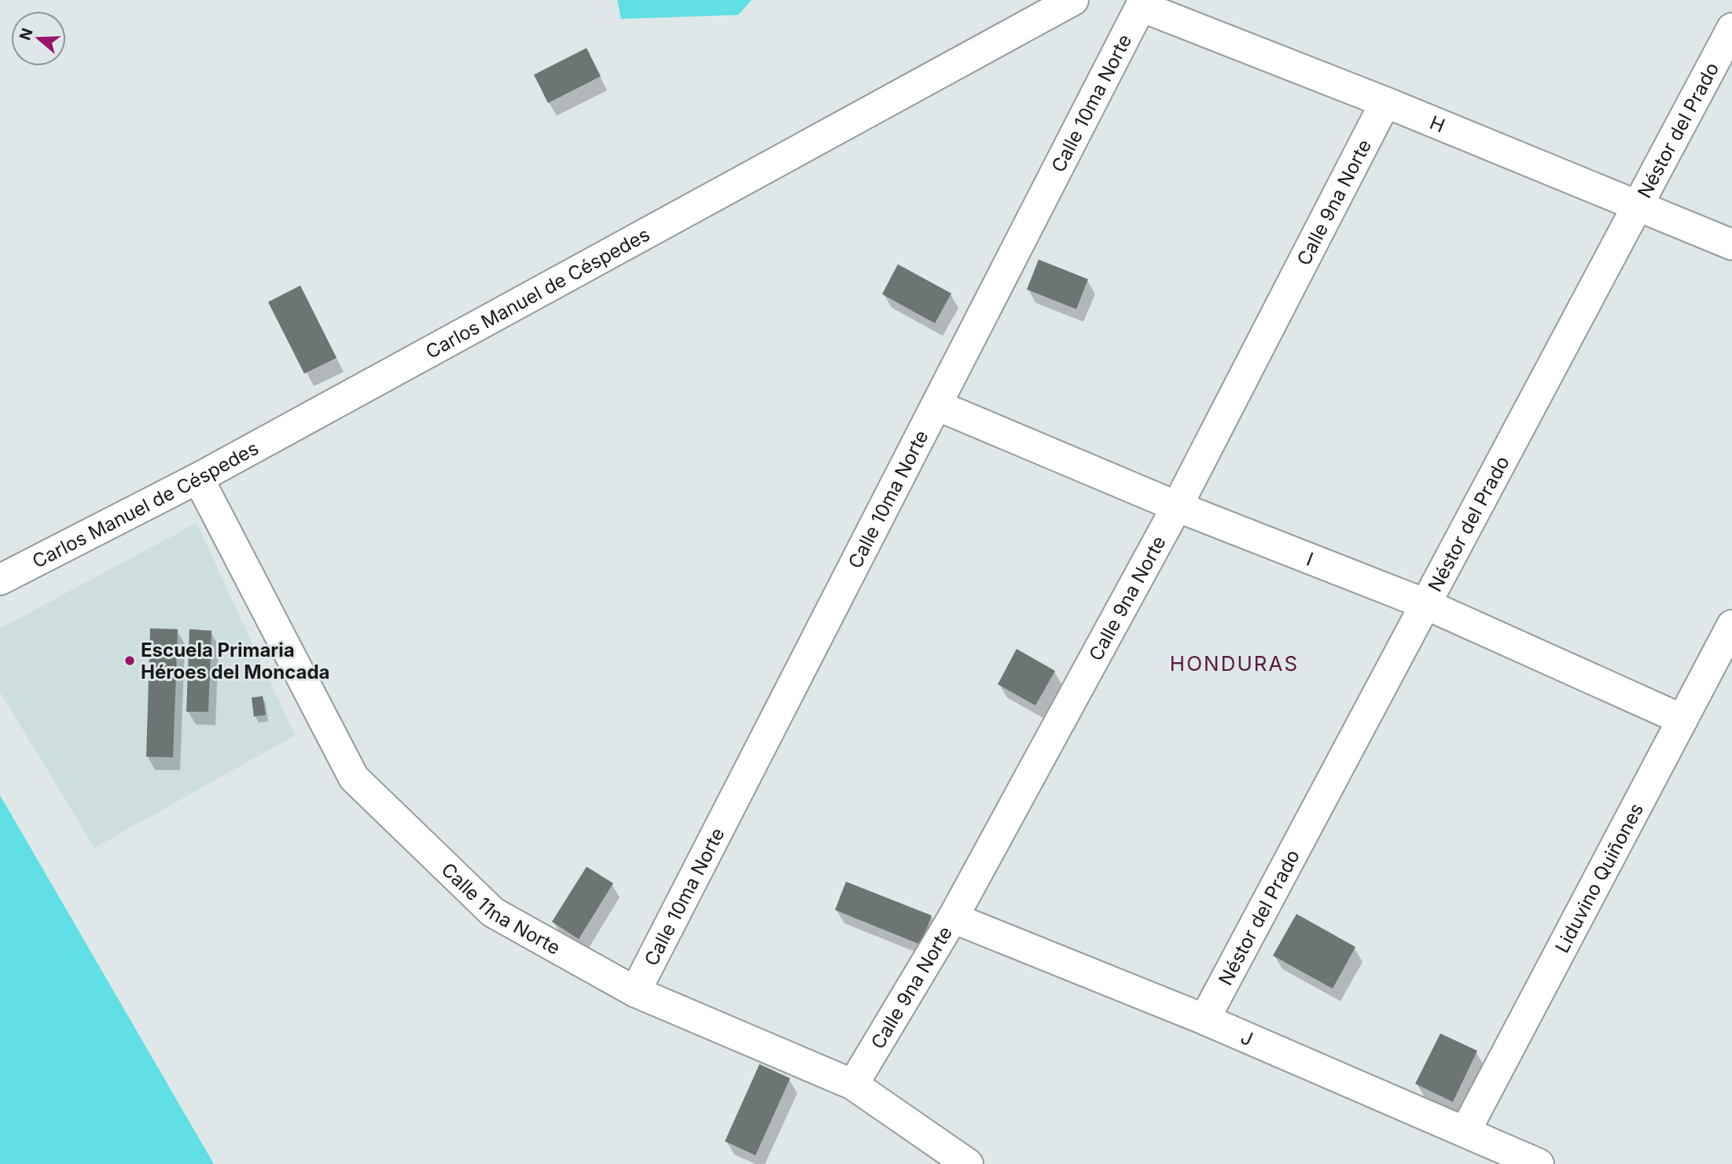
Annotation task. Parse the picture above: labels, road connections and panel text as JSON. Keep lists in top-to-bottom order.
{
  "streets": {
    "street": [
      "Calle 10ma Norte",
      "H",
      "Néstor del Prado",
      "Calle 9na Norte",
      "Carlos Manuel de Céspedes",
      "I",
      "Liduvino Quiñones",
      "Calle 11na Norte",
      "J"
    ]
  },
  "crossings": [
    ["Calle 10ma Norte", "H"],
    ["Calle 10ma Norte", "I"],
    ["Calle 10ma Norte", "Calle 11na Norte"],
    ["H", "Néstor del Prado"],
    ["H", "Calle 9na Norte"],
    ["Néstor del Prado", "I"],
    ["Néstor del Prado", "J"],
    ["Calle 9na Norte", "I"],
    ["Calle 9na Norte", "Calle 11na Norte"],
    ["Calle 9na Norte", "J"],
    ["Carlos Manuel de Céspedes", "Calle 11na Norte"],
    ["I", "Liduvino Quiñones"],
    ["Liduvino Quiñones", "J"]
  ],
  "districts": ["HONDURAS"],
  "places": ["Escuela Primaria Héroes del Moncada"],
  "north": "left"
}
